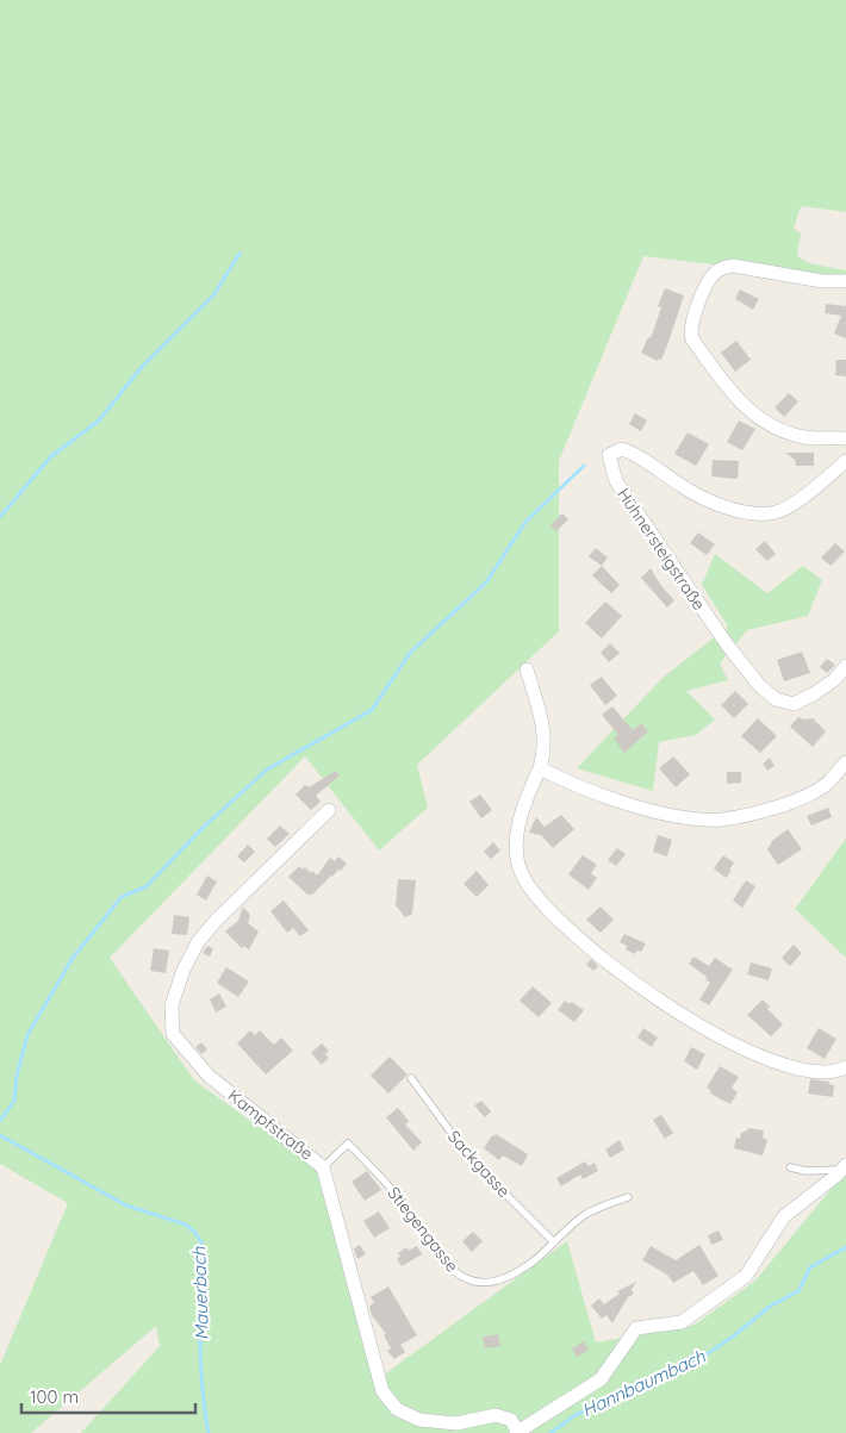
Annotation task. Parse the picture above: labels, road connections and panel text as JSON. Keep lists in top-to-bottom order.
{
  "streets": {
    "street": ["Hühnersteigstraße", "Kampfstraße"],
    "lane": ["Sackgasse", "Stiegengasse"]
  },
  "crossings": [
    ["Kampfstraße", "Stiegengasse"],
    ["Sackgasse", "Stiegengasse"]
  ],
  "water": ["Mauerbach", "Hannbaumbach"],
  "scale_bar": "100 m"
}
